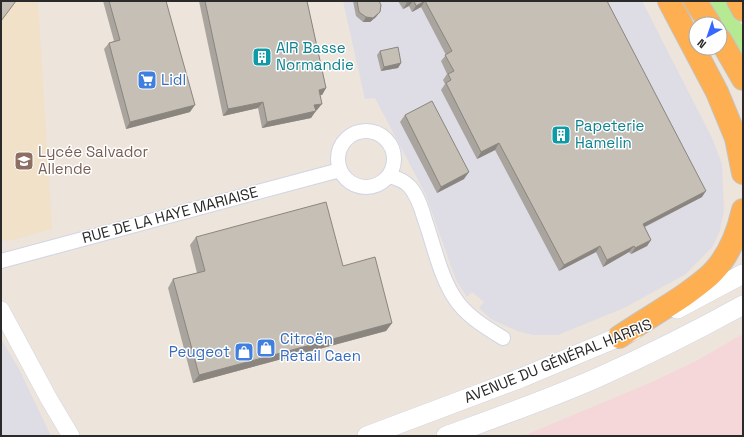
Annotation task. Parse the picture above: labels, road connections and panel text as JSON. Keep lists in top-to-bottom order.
{
  "streets": {
    "main road": ["AVENUE DU GÉNÉRAL HARRIS"],
    "street": ["RUE DE LA HAYE MARIAISE"]
  },
  "places": {
    "building": ["AIR Basse Normandie", "Papeterie Hamelin"],
    "supermarket": ["Lidl"],
    "school or university": ["Lycée Salvador Allende"],
    "shop": ["Citroën Retail Caen", "Peugeot"]
  },
  "north": "bottom left"
}
